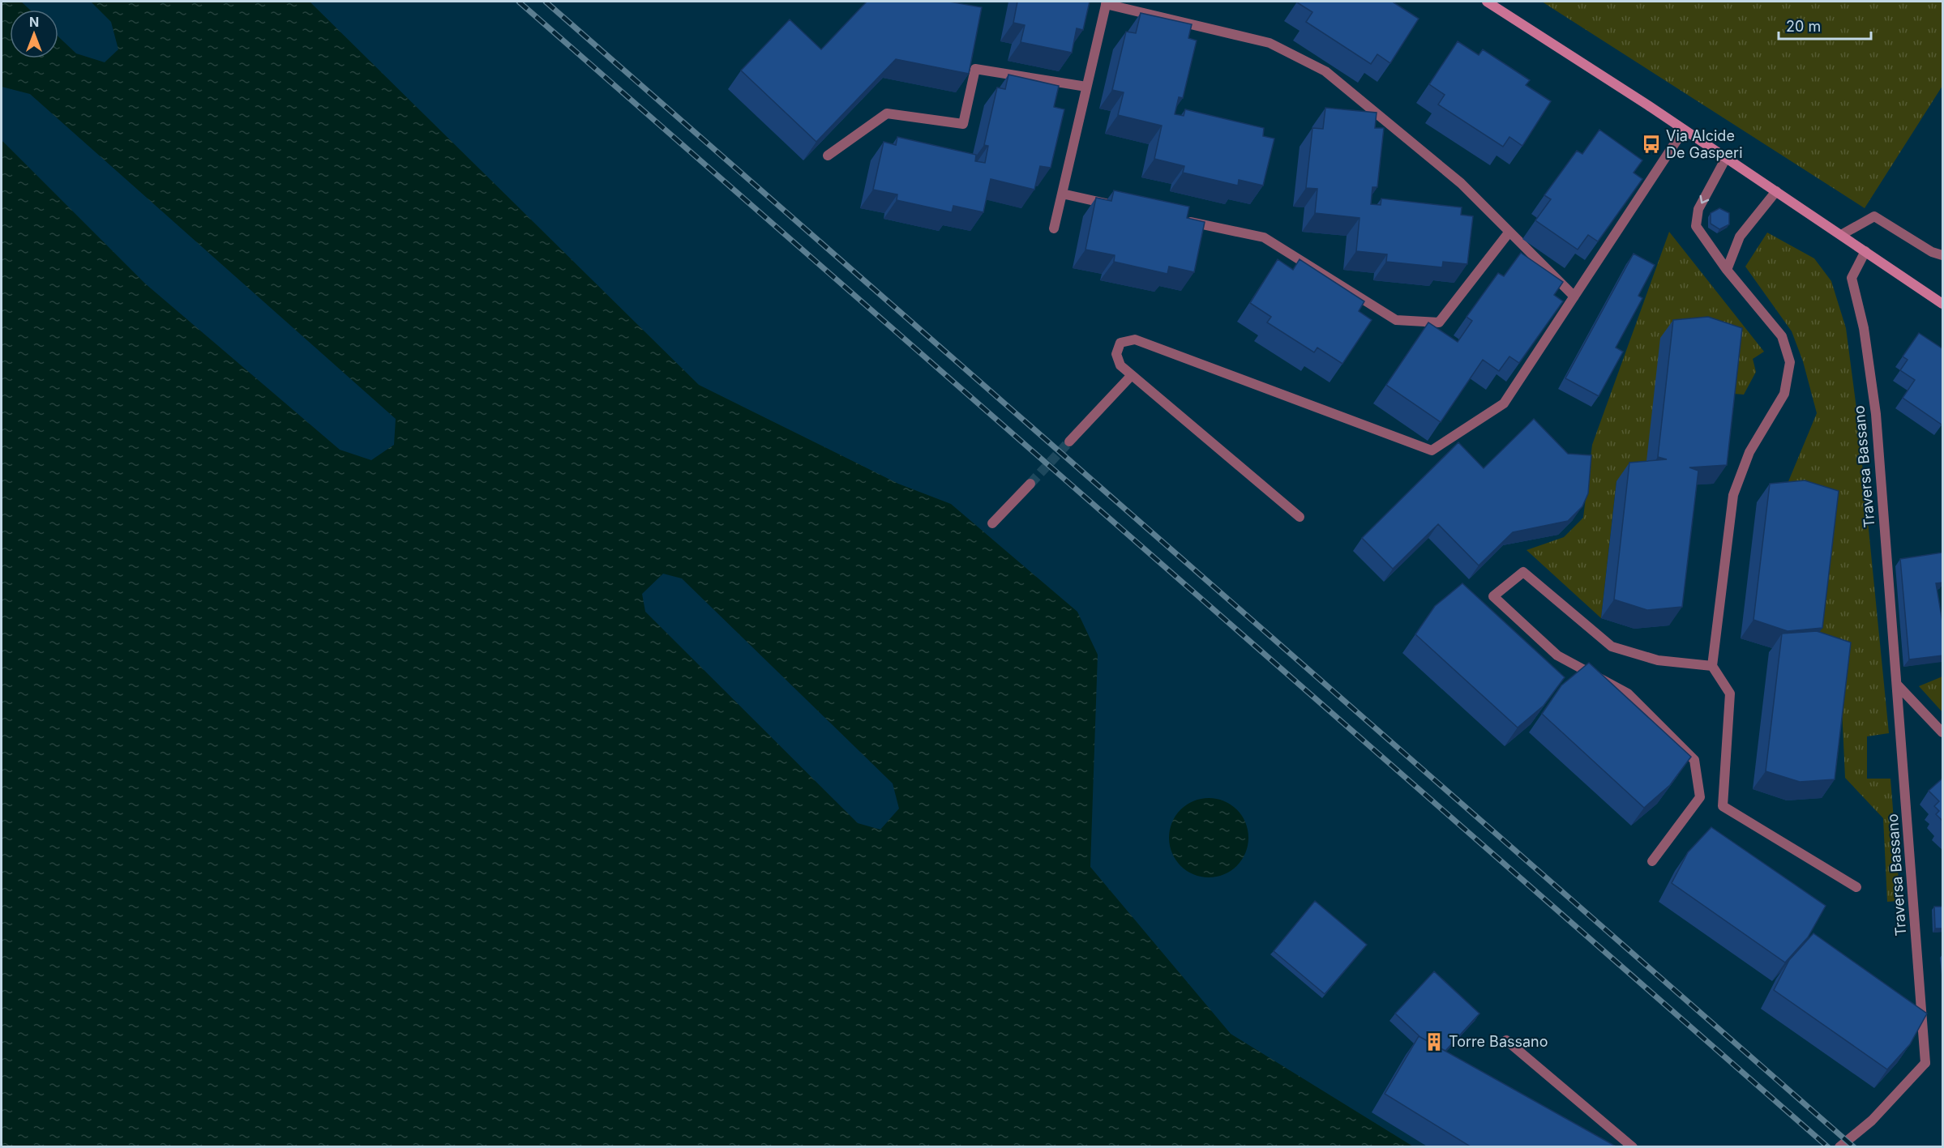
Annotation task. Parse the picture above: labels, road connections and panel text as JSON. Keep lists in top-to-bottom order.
{
  "streets": {
    "street": ["Traversa Bassano"]
  },
  "places": {
    "bus stop": ["Via Alcide De Gasperi"],
    "building": ["Torre Bassano"]
  },
  "scale_bar": "20 m",
  "north": "top"
}
